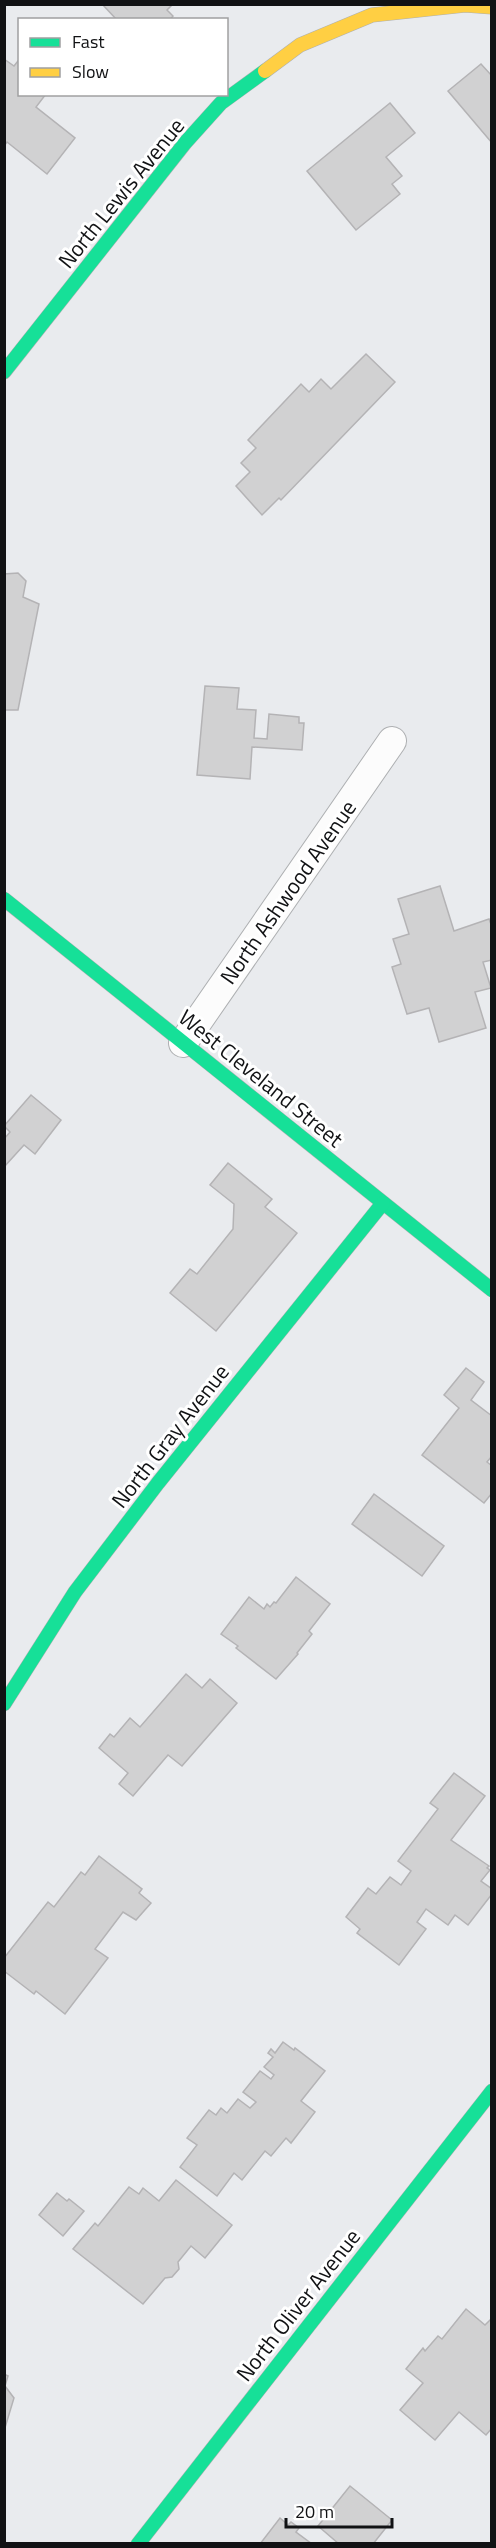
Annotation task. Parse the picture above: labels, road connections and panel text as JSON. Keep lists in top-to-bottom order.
{
  "streets": {
    "street": [
      "North Lewis Avenue",
      "North Ashwood Avenue",
      "West Cleveland Street",
      "North Gray Avenue",
      "North Oliver Avenue"
    ]
  },
  "crossings": [
    ["North Ashwood Avenue", "West Cleveland Street"],
    ["West Cleveland Street", "North Gray Avenue"]
  ],
  "legend": ["Fast", "Slow"],
  "scale_bar": "20 m"
}
